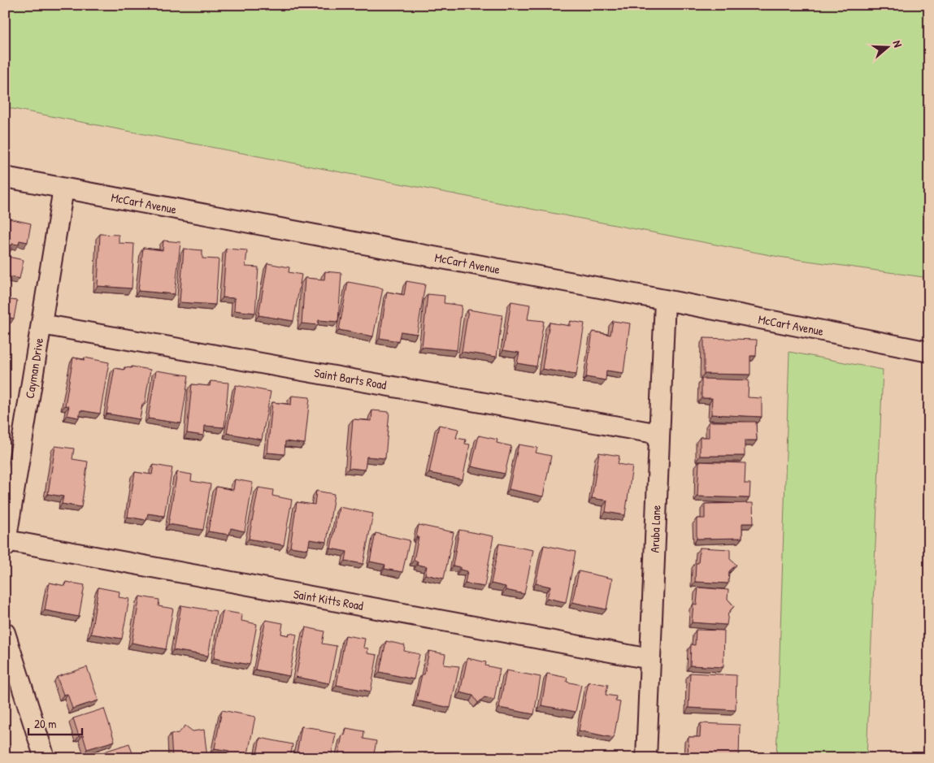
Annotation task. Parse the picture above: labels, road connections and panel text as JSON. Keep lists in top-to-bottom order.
{
  "streets": {
    "street": [
      "McCart Avenue",
      "Cayman Drive",
      "Saint Barts Road",
      "Aruba Lane",
      "Saint Kitts Road"
    ]
  },
  "crossings": [
    ["McCart Avenue", "Cayman Drive"],
    ["McCart Avenue", "Aruba Lane"],
    ["Cayman Drive", "Saint Barts Road"],
    ["Cayman Drive", "Saint Kitts Road"],
    ["Saint Barts Road", "Aruba Lane"],
    ["Aruba Lane", "Saint Kitts Road"]
  ],
  "scale_bar": "20 m",
  "north": "right"
}
